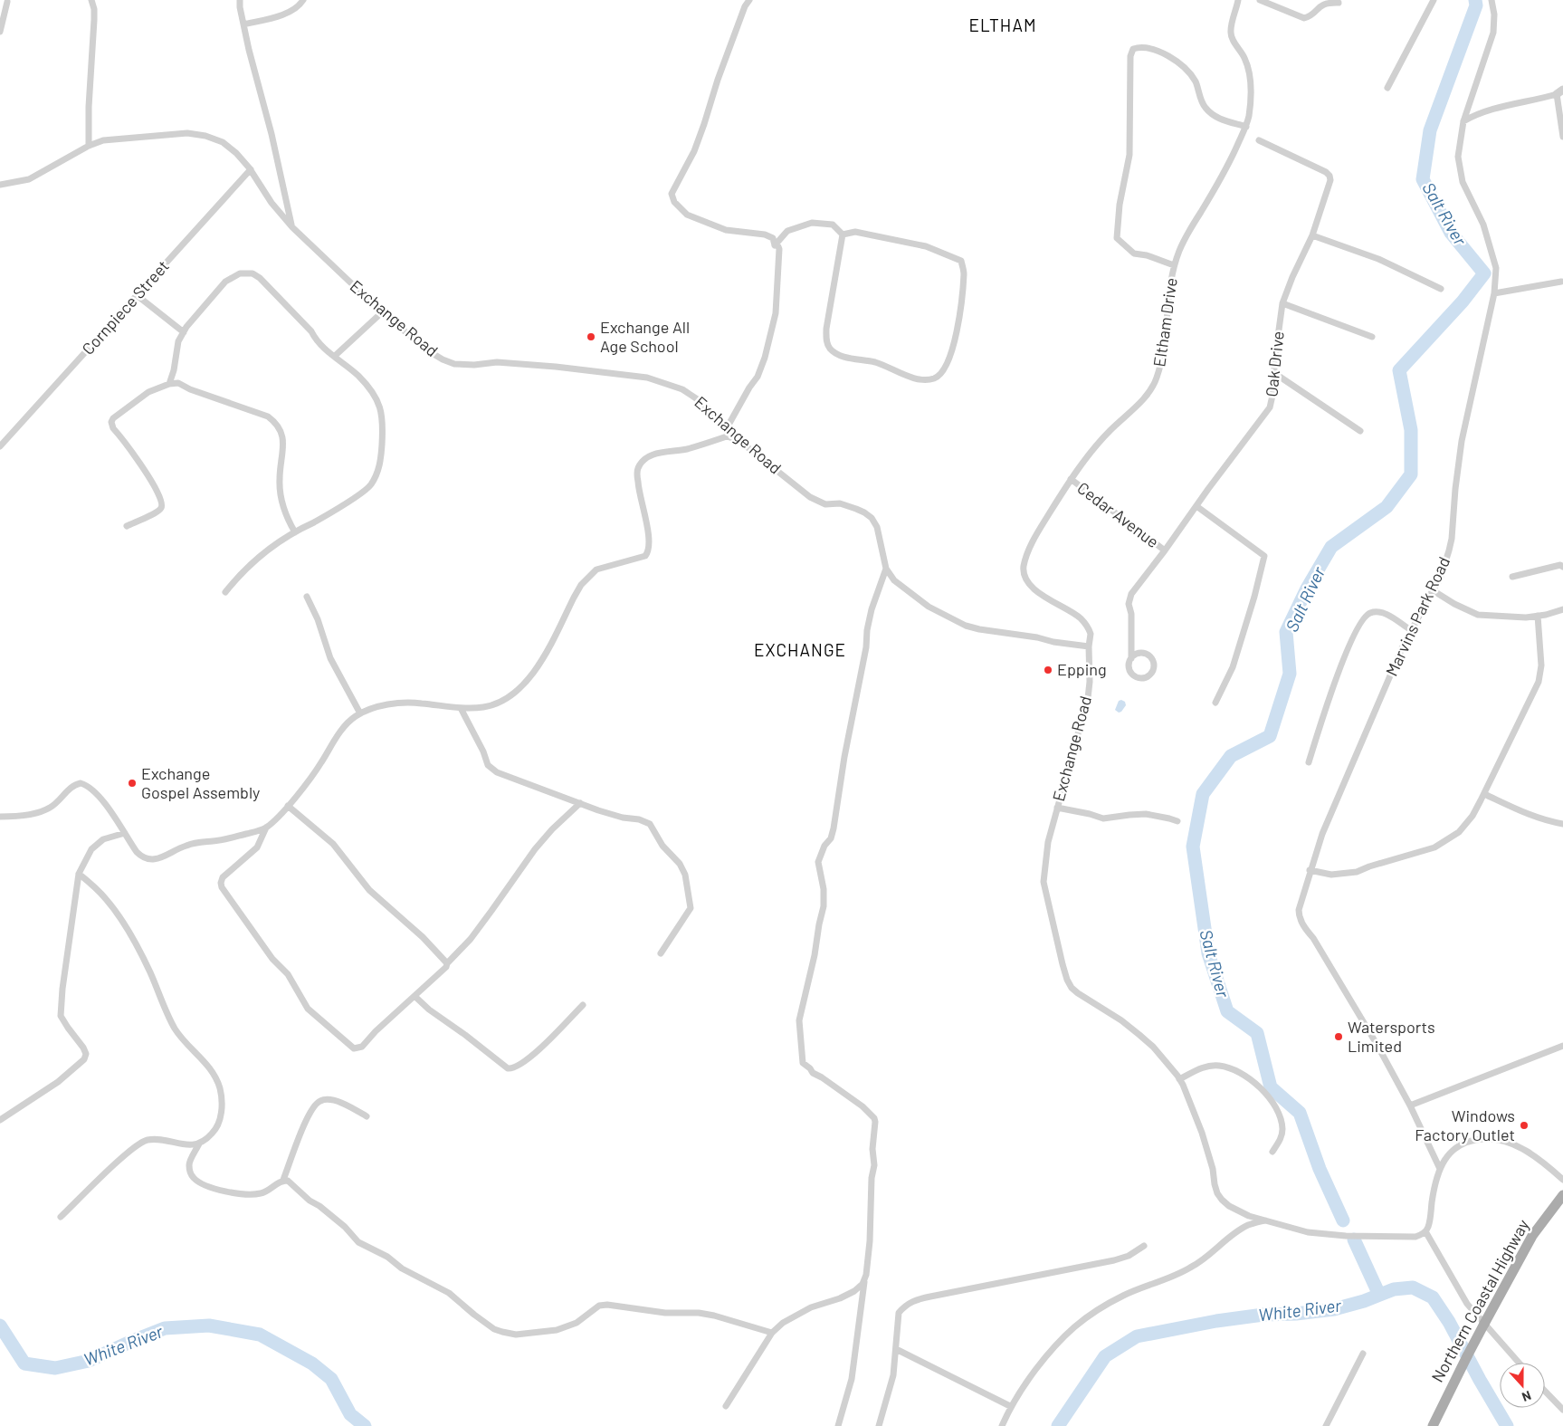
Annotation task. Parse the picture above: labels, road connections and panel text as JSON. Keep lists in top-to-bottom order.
{
  "streets": {
    "main road": ["Northern Coastal Highway"],
    "street": [
      "Cornpiece Street",
      "Exchange Road",
      "Eltham Drive",
      "Oak Drive",
      "Cedar Avenue",
      "Marvins Park Road"
    ]
  },
  "crossings": [
    ["Cornpiece Street", "Exchange Road"],
    ["Exchange Road", "Eltham Drive"],
    ["Eltham Drive", "Cedar Avenue"],
    ["Oak Drive", "Cedar Avenue"]
  ],
  "districts": ["ELTHAM", "EXCHANGE"],
  "water": ["Salt River", "White River"],
  "places": [
    "Exchange All Age School",
    "Epping",
    "Exchange Gospel Assembly",
    "Watersports Limited",
    "Windows Factory Outlet"
  ],
  "north": "bottom"
}
